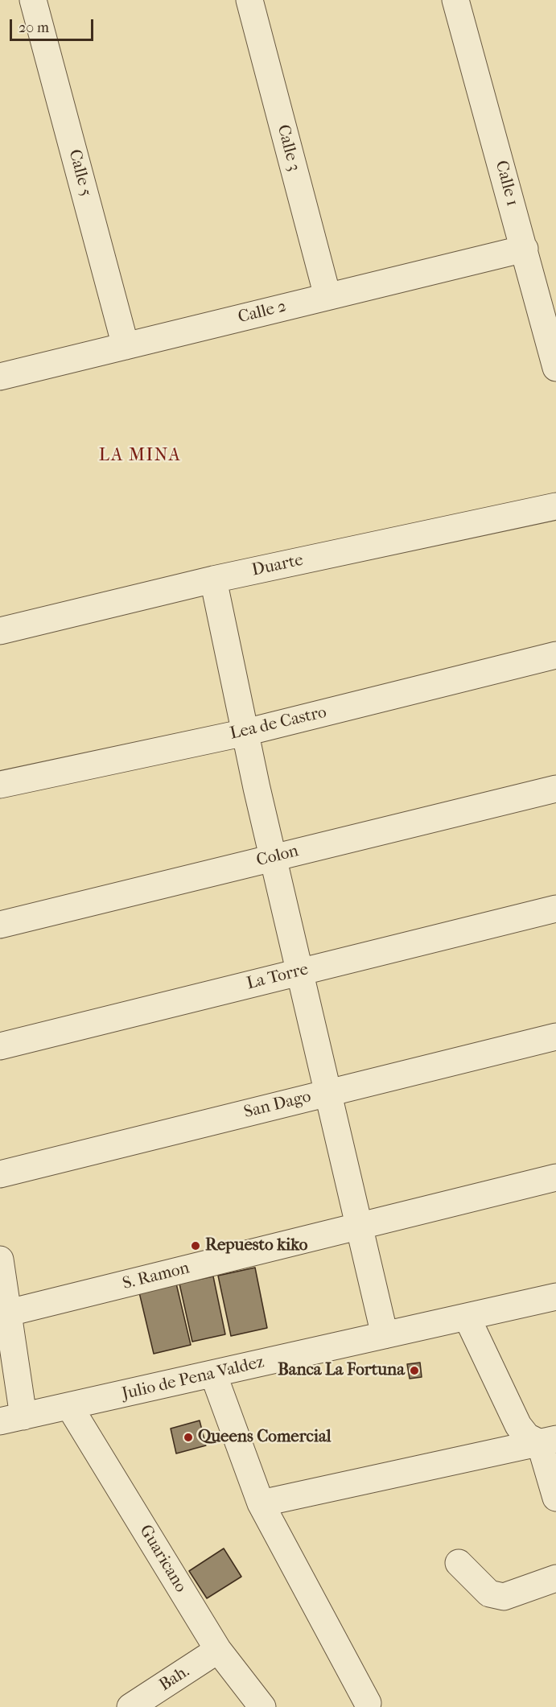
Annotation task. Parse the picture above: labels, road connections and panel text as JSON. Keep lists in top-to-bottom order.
{
  "streets": {
    "street": [
      "Calle 3",
      "Calle 5",
      "Calle 1",
      "Calle 2",
      "Duarte",
      "Lea de Castro",
      "Colon",
      "La Torre",
      "San Dago",
      "S. Ramon",
      "Julio de Pena Valdez",
      "Guaricano",
      "Bah."
    ]
  },
  "crossings": [
    ["Calle 3", "Calle 2"],
    ["Calle 5", "Calle 2"],
    ["Calle 1", "Calle 2"],
    ["Julio de Pena Valdez", "Guaricano"],
    ["Guaricano", "Bah."]
  ],
  "districts": ["LA MINA"],
  "places": ["Repuesto kiko", "Banca La Fortuna", "Queens Comercial"],
  "scale_bar": "20 m"
}
